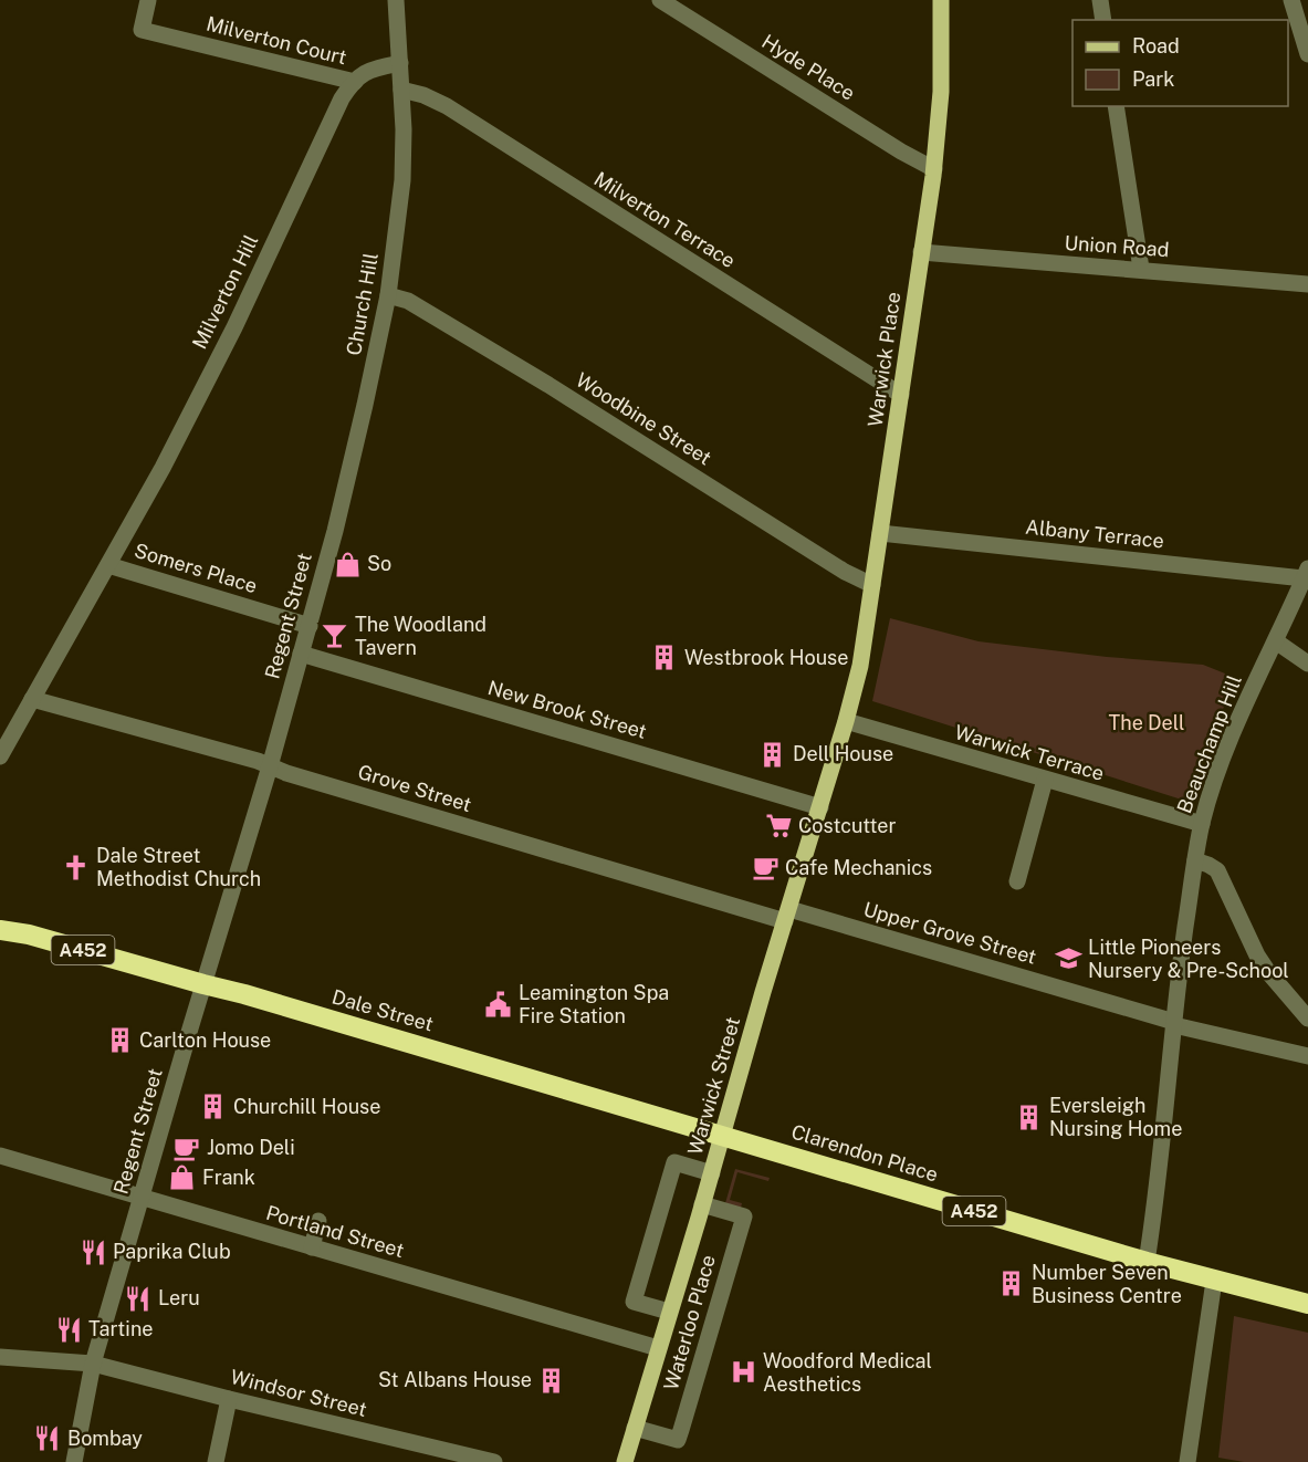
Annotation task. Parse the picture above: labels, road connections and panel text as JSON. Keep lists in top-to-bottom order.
{
  "streets": {
    "highway": ["A452", "Dale Street", "Clarendon Place"],
    "main road": ["Warwick Place", "Warwick Street"],
    "street": [
      "Milverton Court",
      "Hyde Place",
      "Milverton Terrace",
      "Union Road",
      "Milverton Hill",
      "Church Hill",
      "Woodbine Street",
      "Albany Terrace",
      "Somers Place",
      "Regent Street",
      "New Brook Street",
      "Beauchamp Hill",
      "Warwick Terrace",
      "Grove Street",
      "Upper Grove Street",
      "Portland Street",
      "Waterloo Place",
      "Windsor Street"
    ]
  },
  "crossings": [
    ["Milverton Court", "Milverton Hill"],
    ["Hyde Place", "Warwick Place"],
    ["Milverton Terrace", "Church Hill"],
    ["Milverton Terrace", "Warwick Place"],
    ["Union Road", "Warwick Place"],
    ["Milverton Hill", "Church Hill"],
    ["Milverton Hill", "Somers Place"],
    ["Milverton Hill", "Grove Street"],
    ["Church Hill", "Woodbine Street"],
    ["Church Hill", "Regent Street"],
    ["Warwick Place", "Woodbine Street"],
    ["Warwick Place", "Albany Terrace"],
    ["Warwick Place", "Warwick Terrace"],
    ["Warwick Place", "Warwick Street"],
    ["Albany Terrace", "Beauchamp Hill"],
    ["Somers Place", "Regent Street"],
    ["Regent Street", "New Brook Street"],
    ["Regent Street", "Grove Street"],
    ["Regent Street", "Dale Street"],
    ["Regent Street", "Portland Street"],
    ["Regent Street", "Windsor Street"],
    ["New Brook Street", "Warwick Street"],
    ["Beauchamp Hill", "Warwick Terrace"],
    ["Beauchamp Hill", "Upper Grove Street"],
    ["Beauchamp Hill", "A452"],
    ["Beauchamp Hill", "Clarendon Place"],
    ["Warwick Terrace", "Warwick Street"],
    ["Grove Street", "Upper Grove Street"],
    ["Grove Street", "Warwick Street"],
    ["Upper Grove Street", "Warwick Street"],
    ["A452", "Clarendon Place"],
    ["Dale Street", "Warwick Street"],
    ["Dale Street", "Clarendon Place"],
    ["Warwick Street", "Clarendon Place"],
    ["Warwick Street", "Portland Street"],
    ["Warwick Street", "Waterloo Place"]
  ],
  "parks": ["The Dell"],
  "places": {
    "shop": ["So", "Frank"],
    "bar": ["The Woodland Tavern"],
    "building": [
      "Westbrook House",
      "Dell House",
      "Carlton House",
      "Churchill House",
      "Eversleigh Nursing Home",
      "Number Seven Business Centre",
      "St Albans House"
    ],
    "supermarket": ["Costcutter"],
    "church": ["Dale Street Methodist Church"],
    "cafe": ["Cafe Mechanics", "Jomo Deli"],
    "school or university": ["Little Pioneers Nursery & Pre-School"],
    "public building": ["Leamington Spa Fire Station"],
    "restaurant": [
      "Paprika Club",
      "Leru",
      "Tartine",
      "Bombay"
    ],
    "hospital": ["Woodford Medical Aesthetics"]
  },
  "legend": ["Road", "Park"]
}
